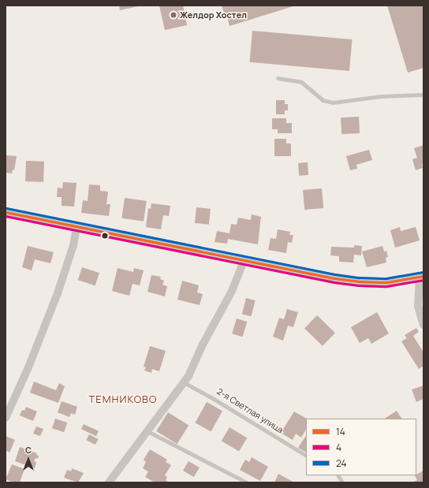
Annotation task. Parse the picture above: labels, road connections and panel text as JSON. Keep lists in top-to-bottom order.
{
  "streets": {
    "lane": ["2-я Светлая улица"]
  },
  "districts": ["ТЕМНИКОВО"],
  "places": ["Желдор Хостел"],
  "lines": ["transit line 24", "transit line 14", "transit line 4"],
  "legend": ["14", "4", "24"],
  "north": "top"
}
